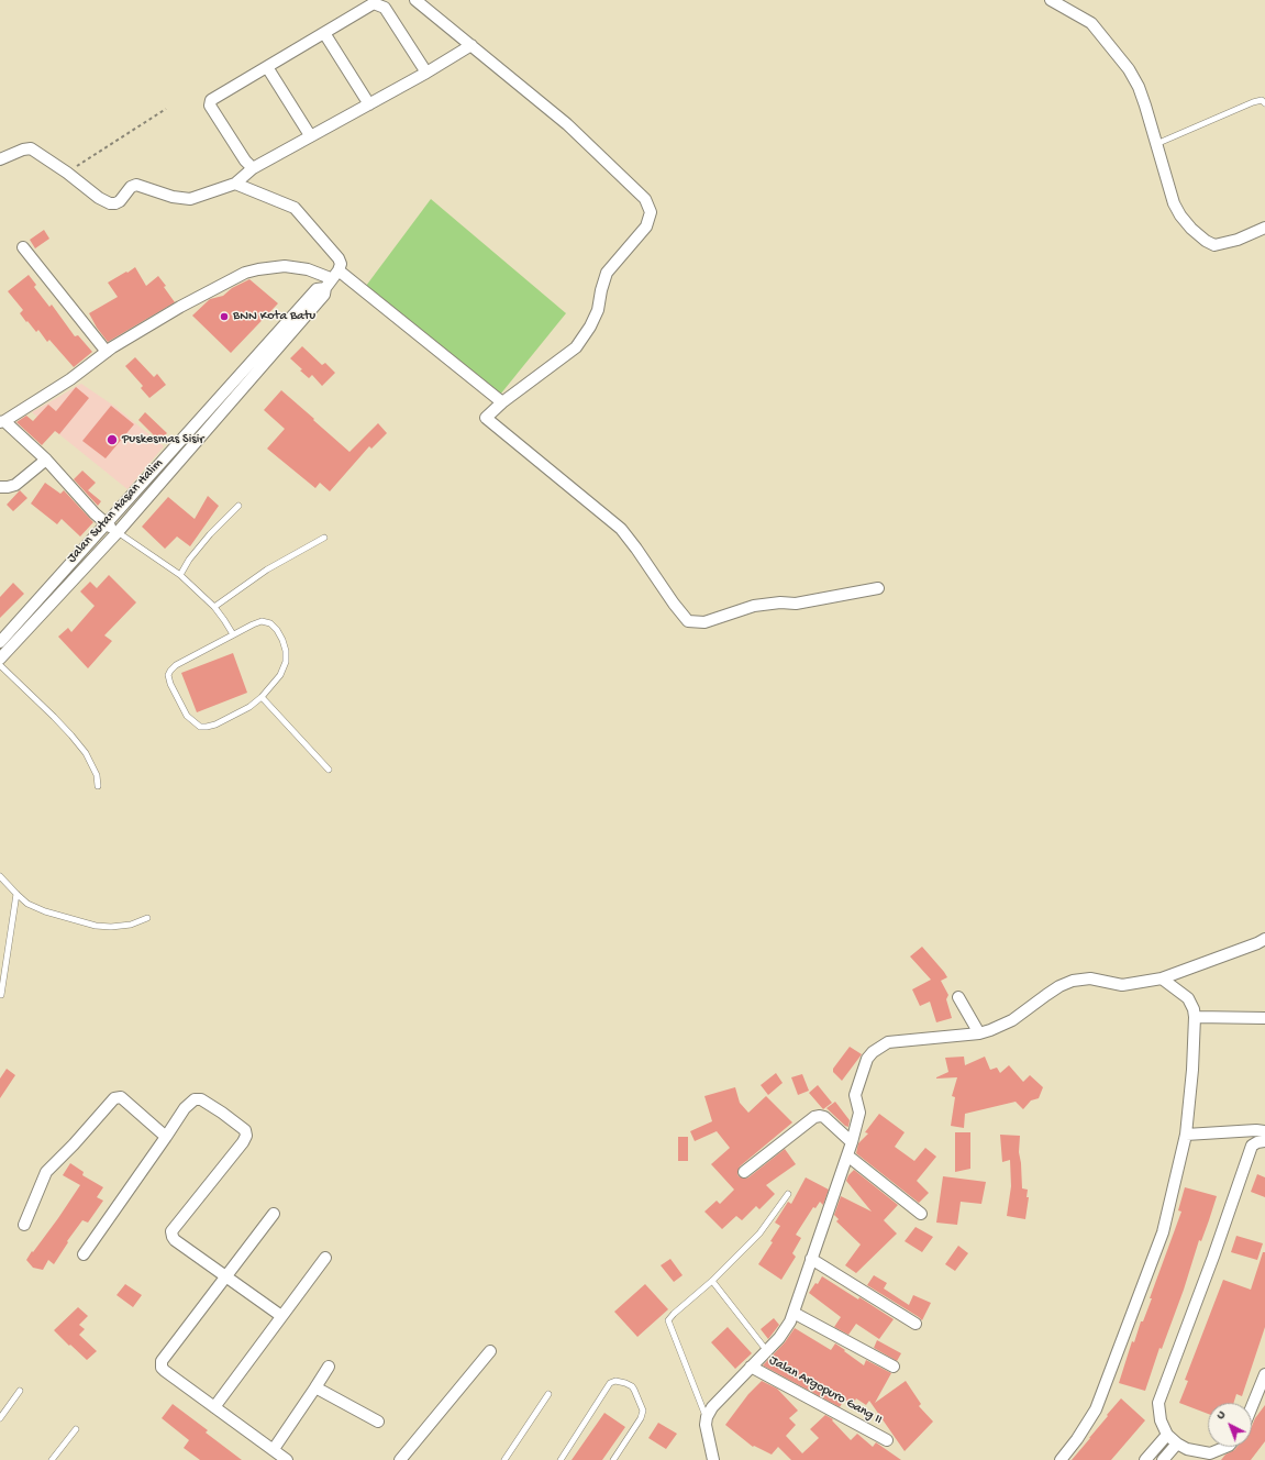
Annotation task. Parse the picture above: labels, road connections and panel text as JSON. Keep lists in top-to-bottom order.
{
  "streets": {
    "street": ["Jalan Sutan Hasan Halim", "Jalan Argopuro Gang II"]
  },
  "places": ["BNN Kota Batu", "Puskesmas Sisir"],
  "north": "top left"
}
